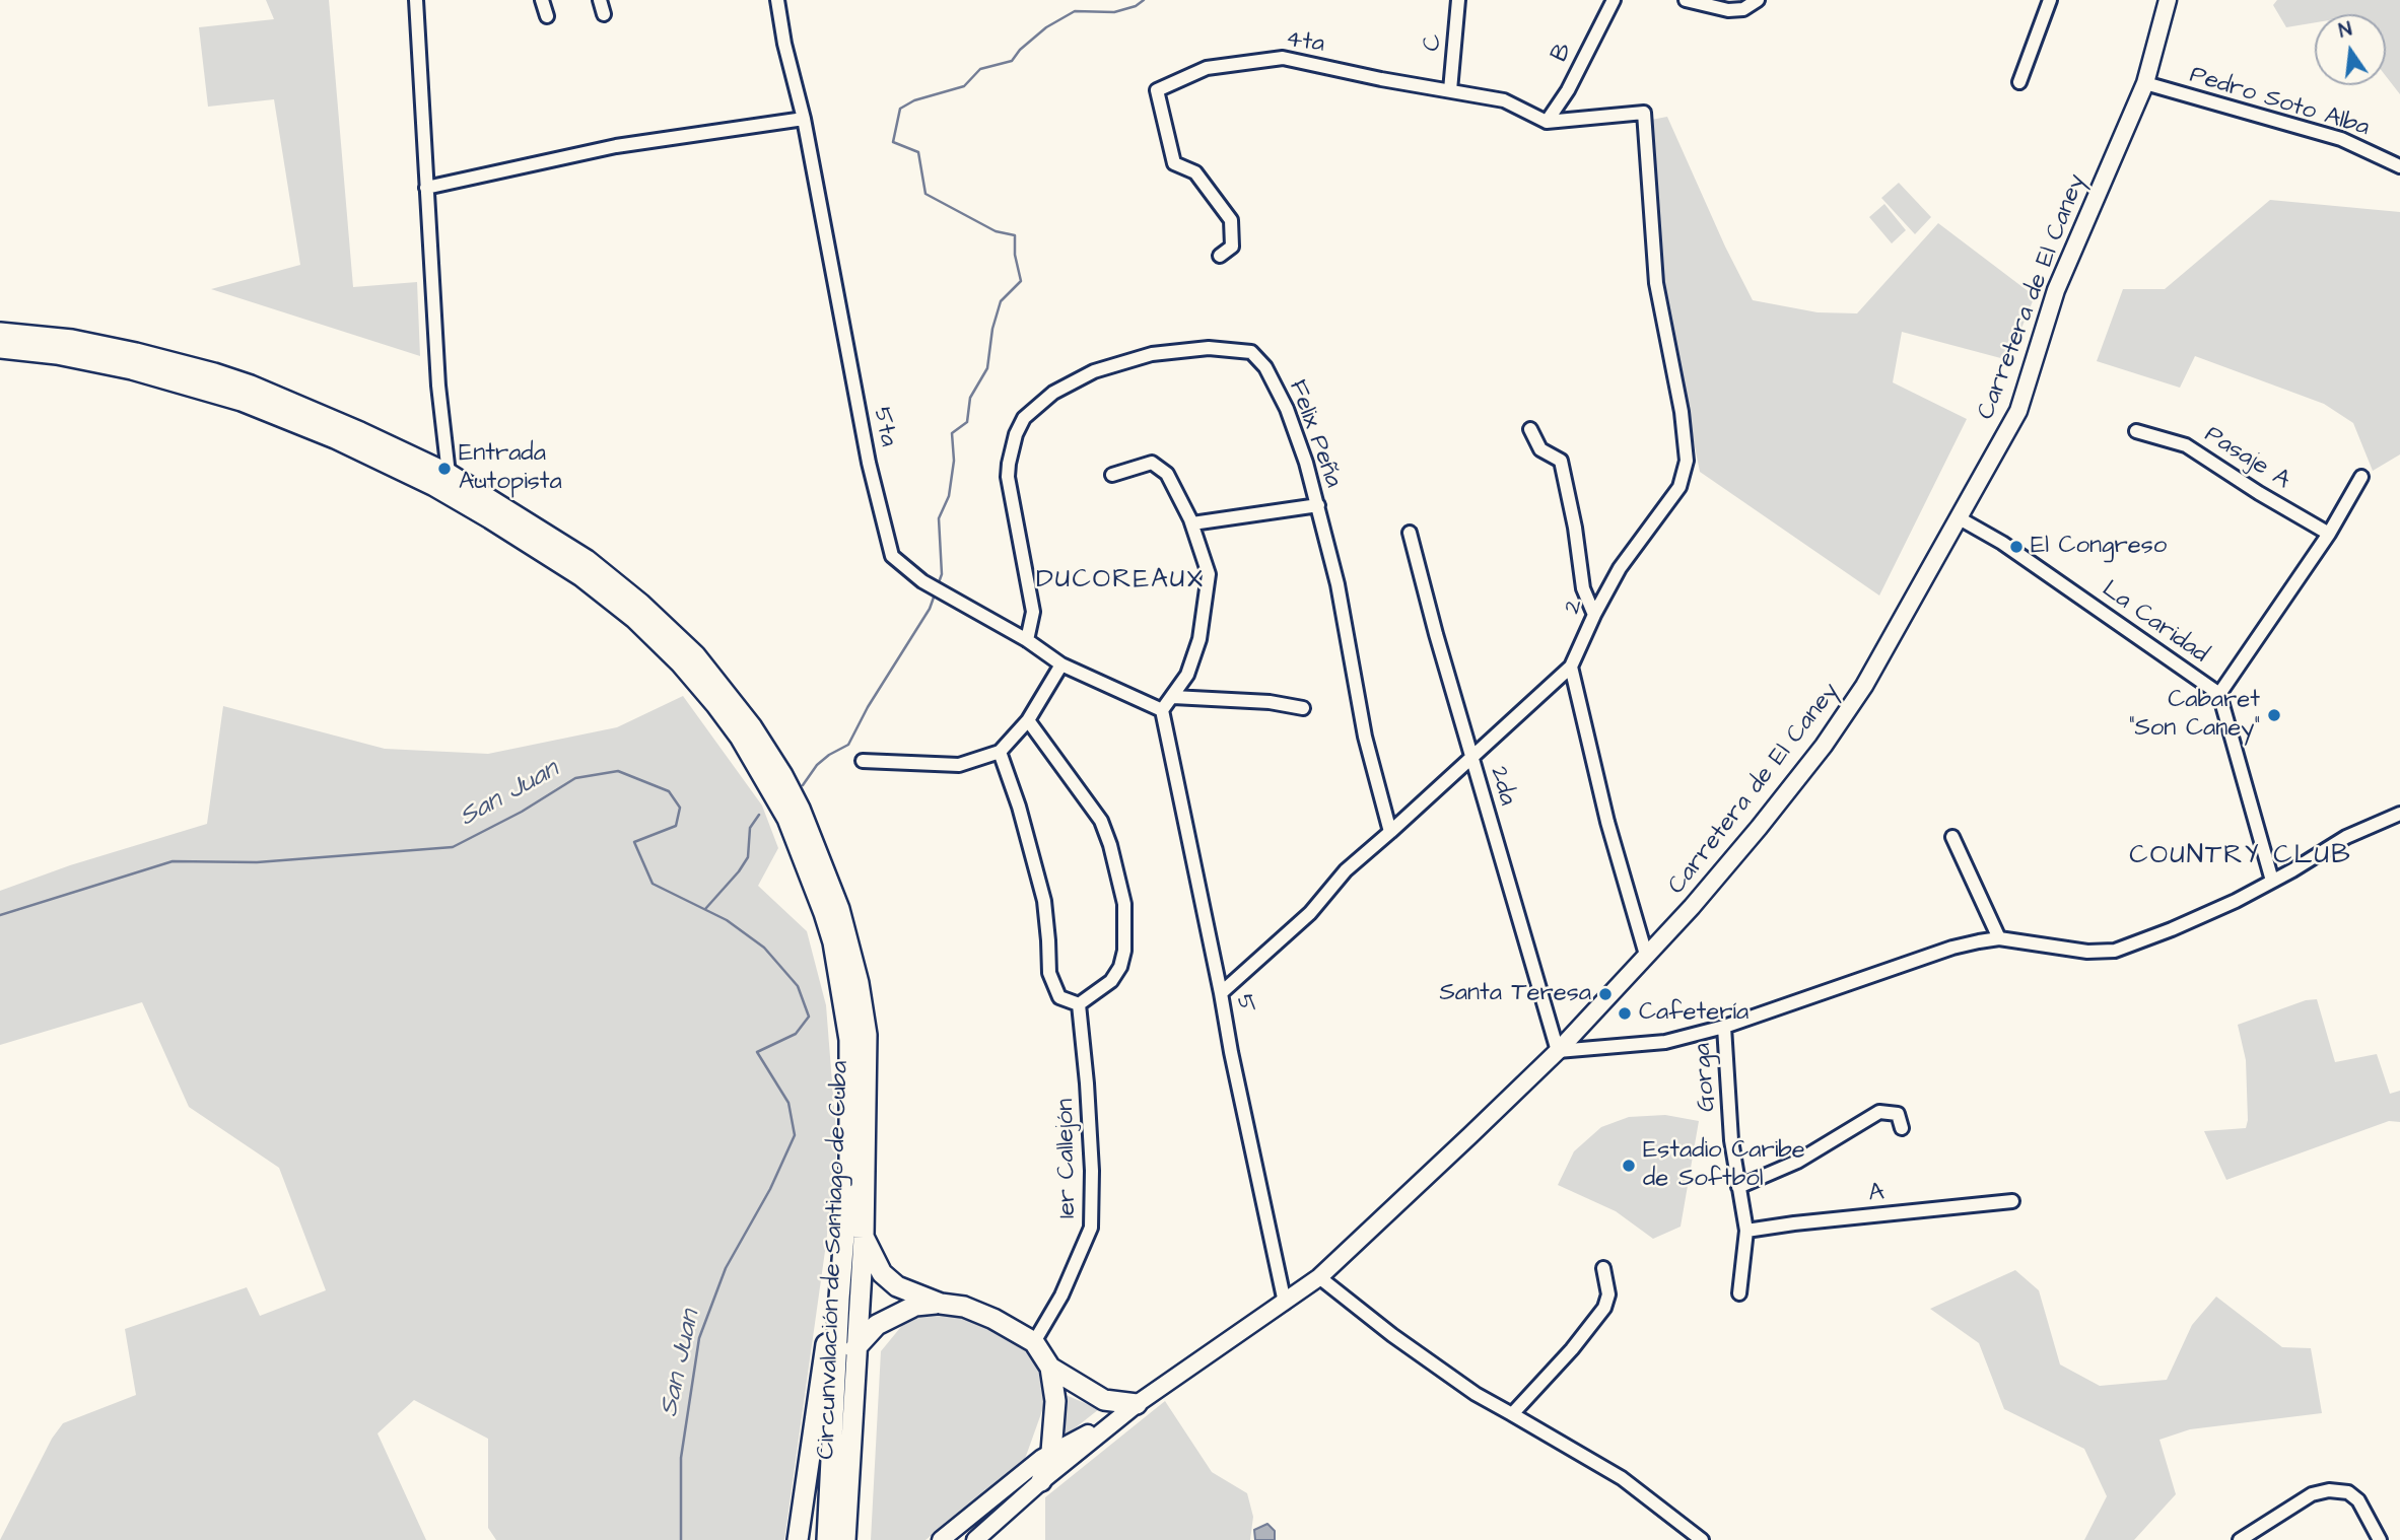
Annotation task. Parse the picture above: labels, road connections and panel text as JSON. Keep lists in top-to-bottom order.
{
  "streets": {
    "highway": ["Circunvalación de Santiago de Cuba"],
    "main road": ["Carretera de El Caney"],
    "street": [
      "4ta",
      "C",
      "B",
      "Pedro Soto Alba",
      "5ta",
      "Felix Peña",
      "Pasaje A",
      "2",
      "La Caridad",
      "2da",
      "5",
      "Gorga",
      "1er Callejón",
      "A"
    ]
  },
  "crossings": [
    ["4ta", "C"],
    ["4ta", "B"],
    ["4ta", "2"],
    ["B", "2"],
    ["Pedro Soto Alba", "Carretera de El Caney"],
    ["Carretera de El Caney", "La Caridad"],
    ["Carretera de El Caney", "2da"],
    ["Carretera de El Caney", "5"],
    ["5ta", "Felix Peña"],
    ["5ta", "5"],
    ["Felix Peña", "2"],
    ["Pasaje A", "La Caridad"],
    ["2", "2da"],
    ["2", "5"],
    ["Gorga", "A"]
  ],
  "districts": ["DUCOREAUX", "COUNTRY CLUB"],
  "water": ["San Juan"],
  "places": [
    "Entrada Autopista",
    "El Congreso",
    "Cabaret \"Son Caney\"",
    "Santa Teresa",
    "Cafetería",
    "Estadio Caribe de Softbol"
  ],
  "north": "top"
}
